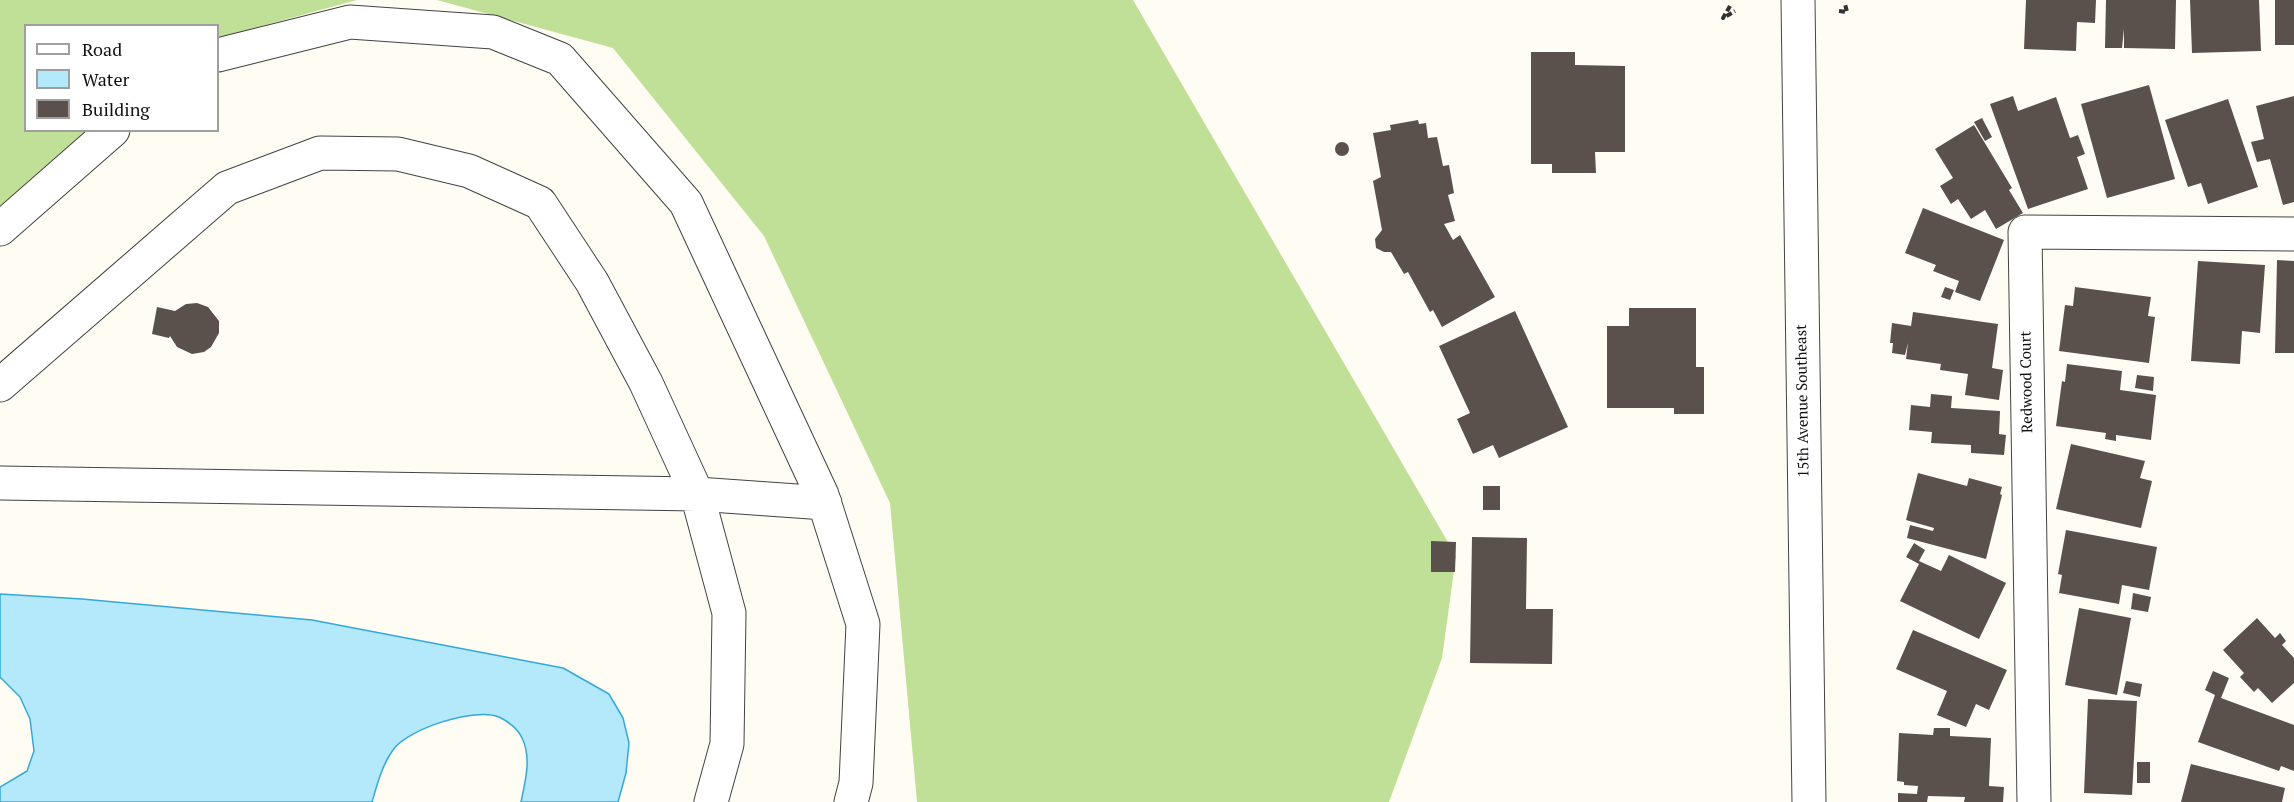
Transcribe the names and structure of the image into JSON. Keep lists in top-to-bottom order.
{
  "streets": {
    "street": ["Redwood Court", "15th Avenue Southeast"]
  },
  "legend": ["Road", "Water", "Building"]
}
